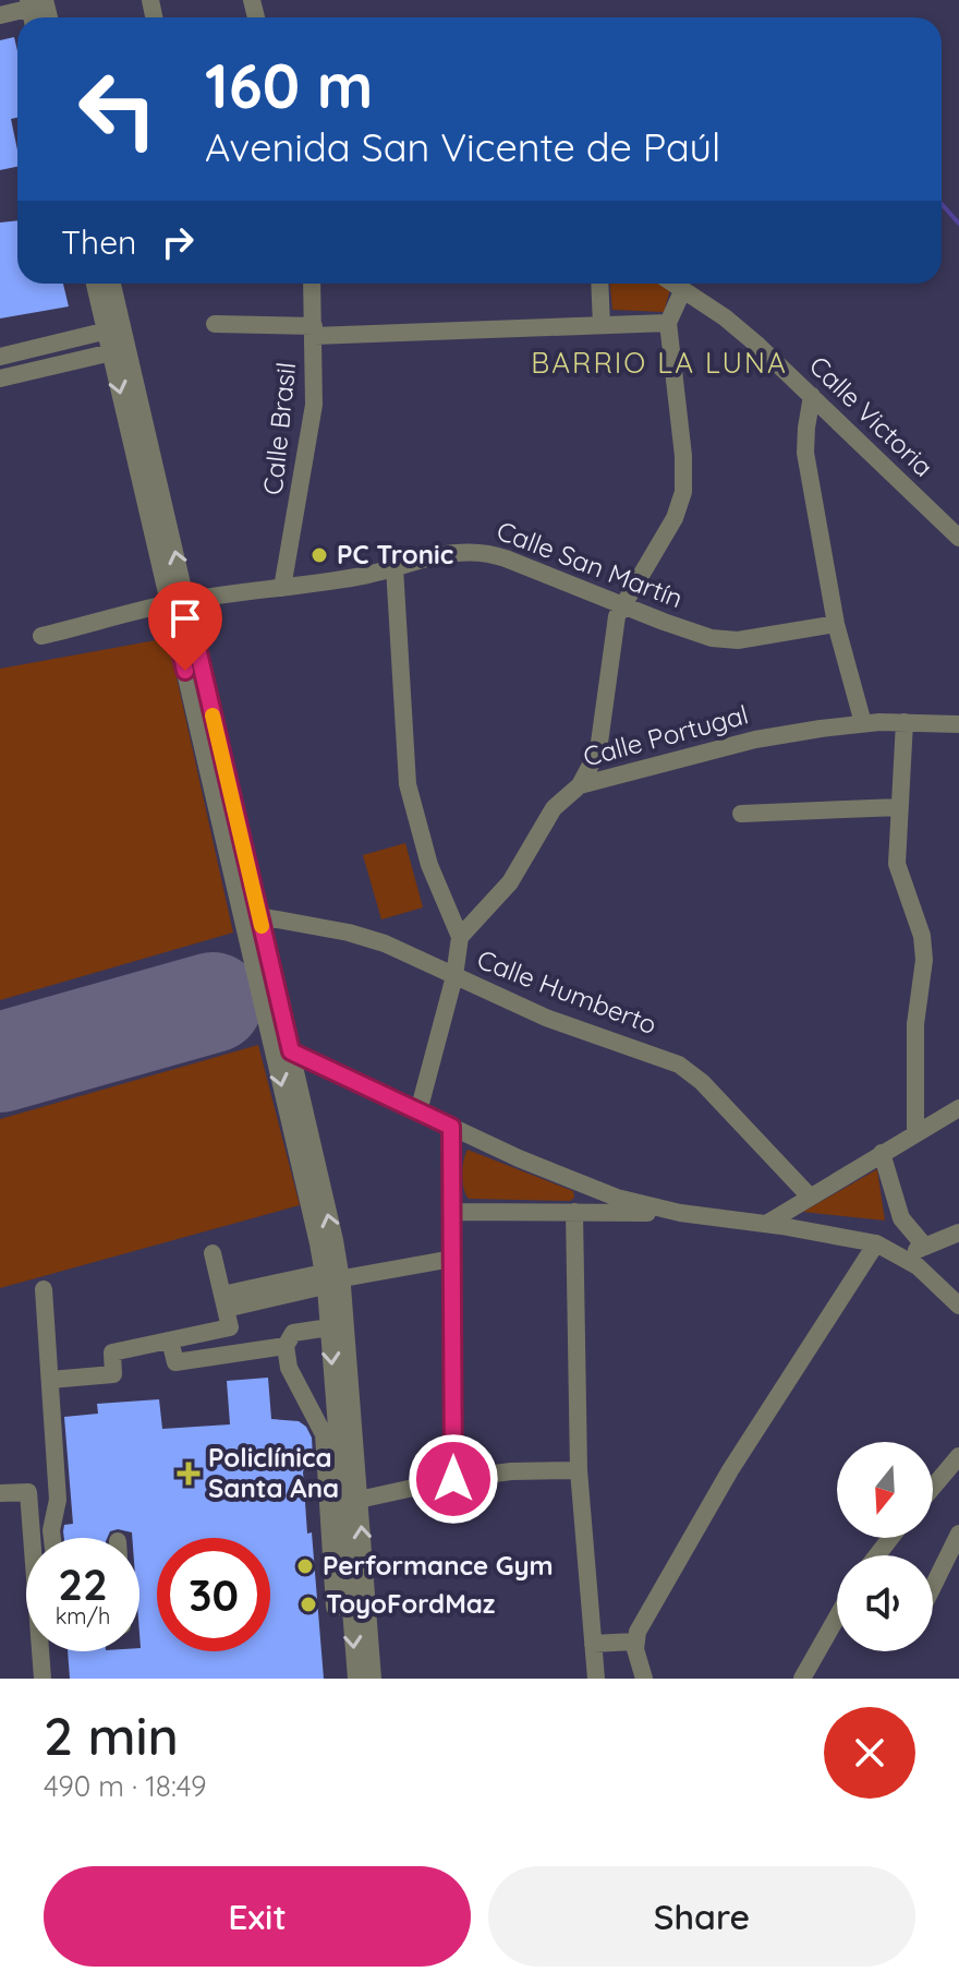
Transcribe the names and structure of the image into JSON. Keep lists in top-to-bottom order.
{
  "streets": {
    "street": [
      "Calle Victoria",
      "Calle Brasil",
      "Calle San Martín",
      "Calle Portugal",
      "Calle Humberto"
    ]
  },
  "crossings": [
    ["Calle Brasil", "Calle San Martín"]
  ],
  "districts": ["BARRIO LA LUNA"],
  "places": {
    "other": ["PC Tronic", "Performance Gym", "ToyoFordMaz"],
    "health": ["Policlínica Santa Ana"]
  },
  "north": "bottom",
  "page": {
    "turn": ["160 m", "Avenida San Vicente de Paúl"],
    "then": "Then",
    "speed": "22 km/h",
    "limit": "30",
    "heading": ["2 min", "490 m · 18:49"],
    "buttons": ["Exit", "Share"]
  }
}
